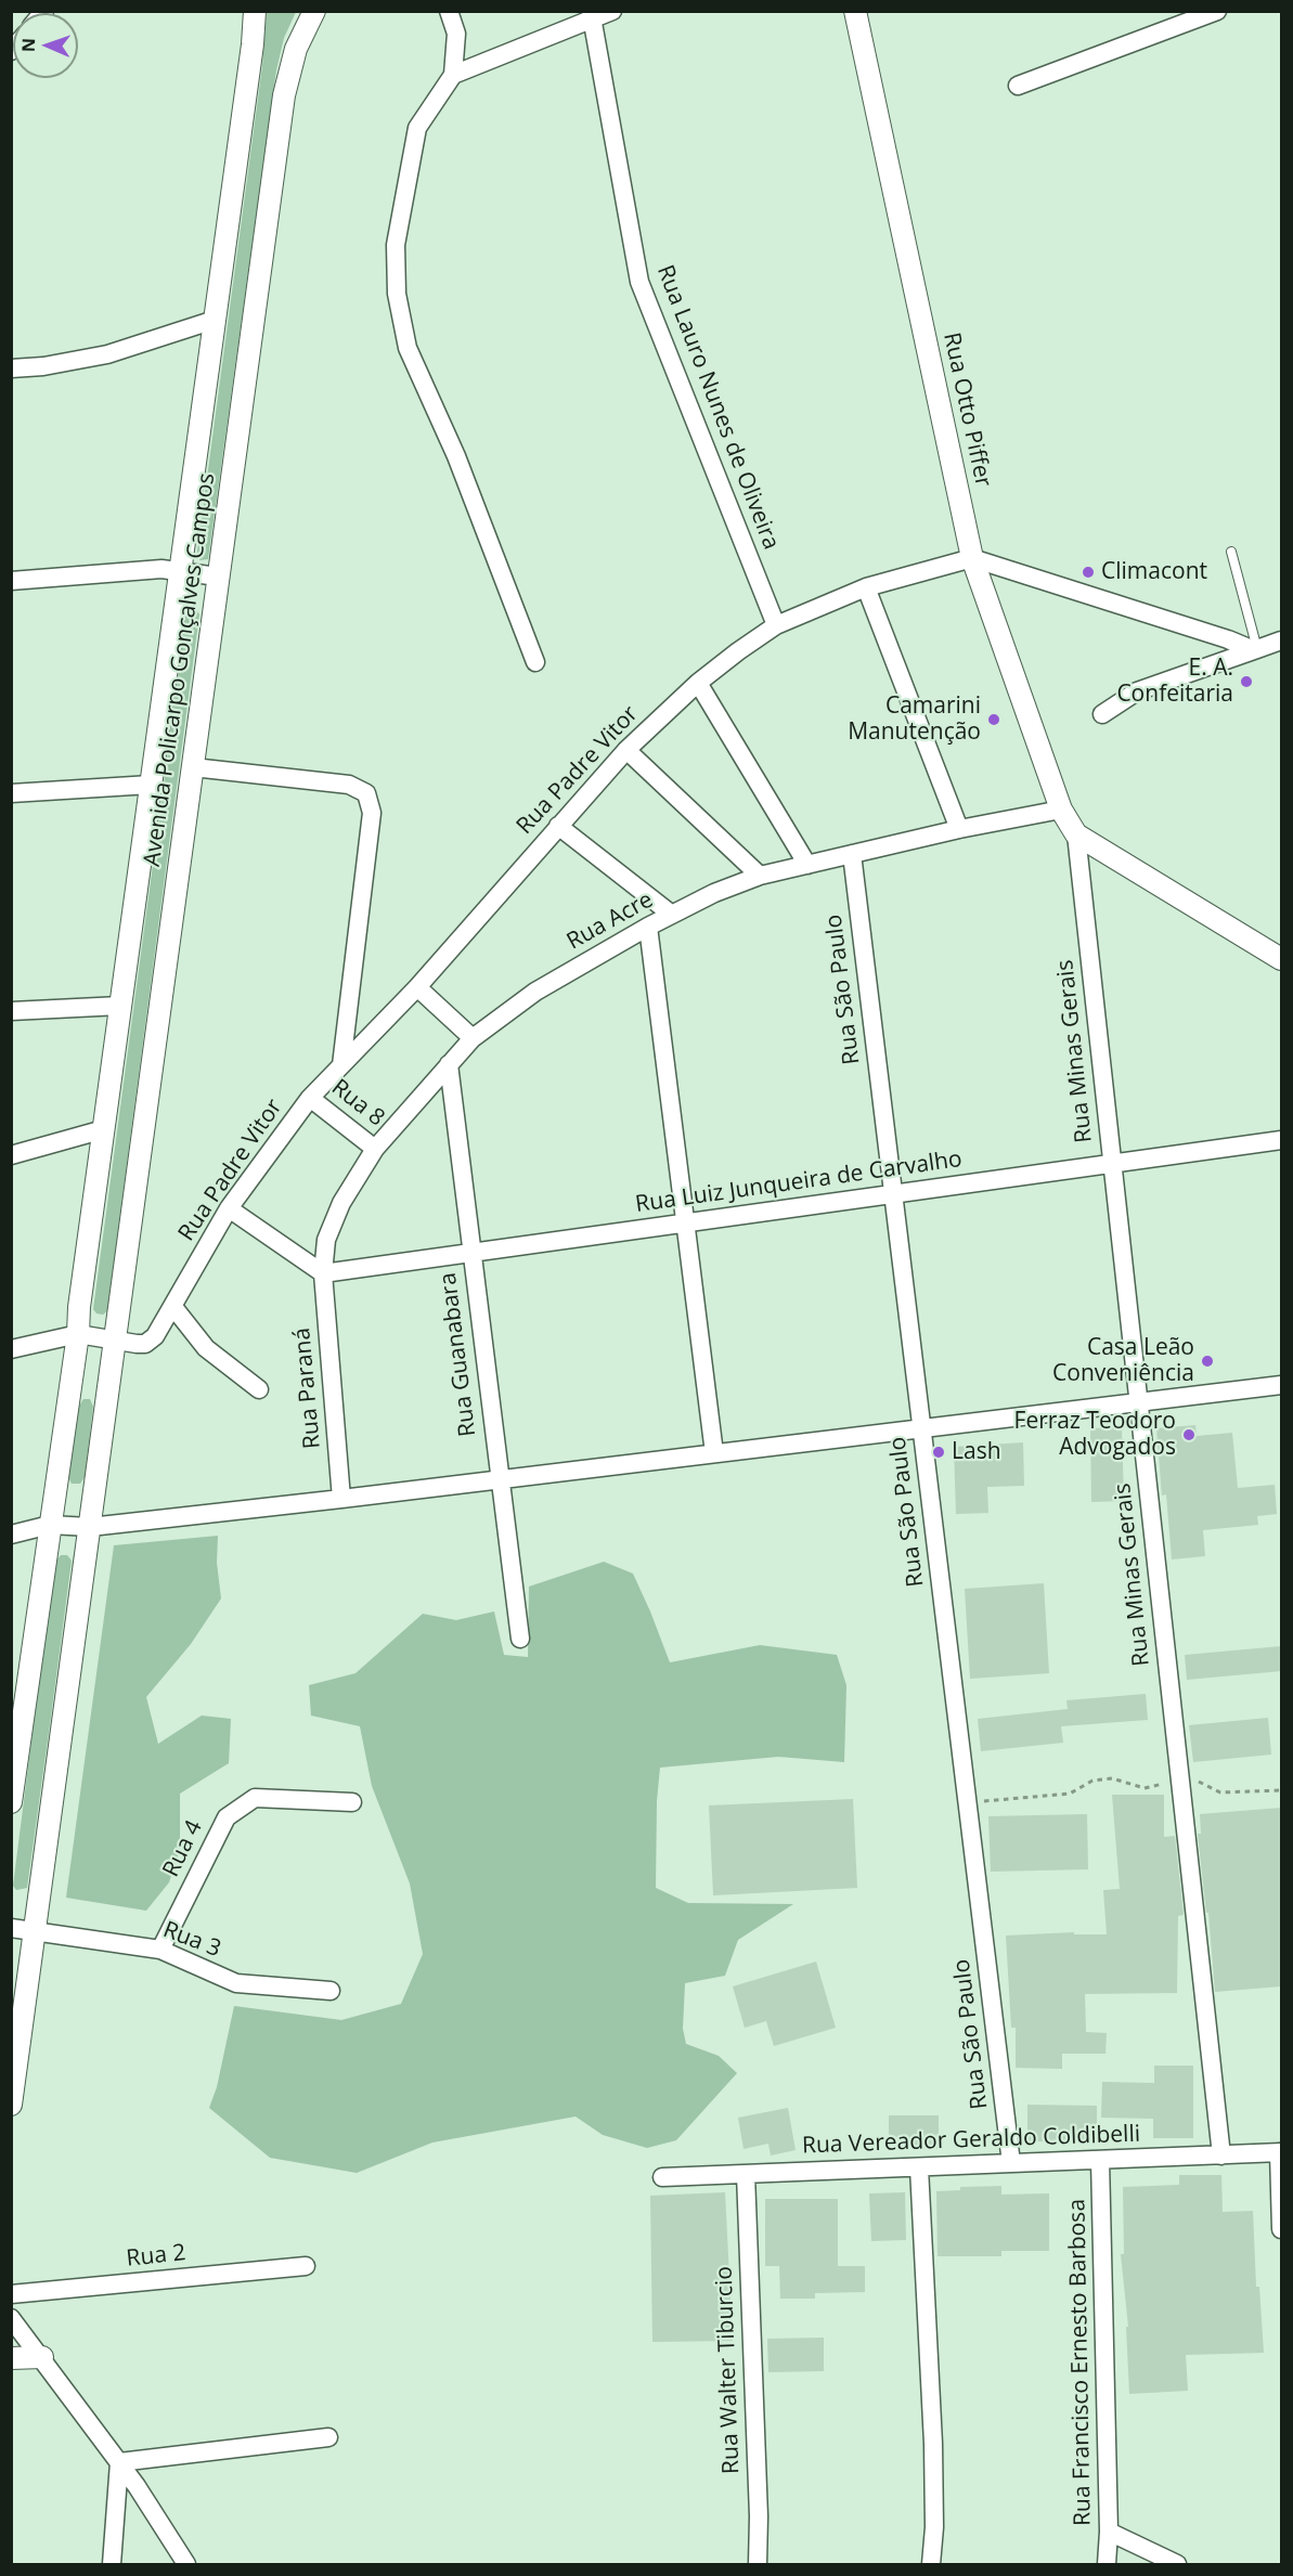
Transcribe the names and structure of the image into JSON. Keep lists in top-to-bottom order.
{
  "streets": {
    "street": [
      "Rua Lauro Nunes de Oliveira",
      "Rua Otto Piffer",
      "Avenida Policarpo Gonçalves Campos",
      "Rua Padre Vitor",
      "Rua Acre",
      "Rua São Paulo",
      "Rua Minas Gerais",
      "Rua 8",
      "Rua Luiz Junqueira de Carvalho",
      "Rua Guanabara",
      "Rua Paraná",
      "Rua 4",
      "Rua 3",
      "Rua Vereador Geraldo Coldibelli",
      "Rua 2",
      "Rua Francisco Ernesto Barbosa",
      "Rua Walter Tiburcio"
    ]
  },
  "crossings": [
    ["Rua Lauro Nunes de Oliveira", "Rua Padre Vitor"],
    ["Rua Otto Piffer", "Rua Padre Vitor"],
    ["Rua Otto Piffer", "Rua Acre"],
    ["Rua Otto Piffer", "Rua Minas Gerais"],
    ["Avenida Policarpo Gonçalves Campos", "Rua Padre Vitor"],
    ["Avenida Policarpo Gonçalves Campos", "Rua 3"],
    ["Rua Padre Vitor", "Rua 8"],
    ["Rua Acre", "Rua São Paulo"],
    ["Rua Acre", "Rua 8"],
    ["Rua Acre", "Rua Luiz Junqueira de Carvalho"],
    ["Rua Acre", "Rua Guanabara"],
    ["Rua Acre", "Rua Paraná"],
    ["Rua São Paulo", "Rua Luiz Junqueira de Carvalho"],
    ["Rua São Paulo", "Rua Vereador Geraldo Coldibelli"],
    ["Rua Minas Gerais", "Rua Luiz Junqueira de Carvalho"],
    ["Rua Minas Gerais", "Rua Vereador Geraldo Coldibelli"],
    ["Rua Luiz Junqueira de Carvalho", "Rua Guanabara"],
    ["Rua Luiz Junqueira de Carvalho", "Rua Paraná"],
    ["Rua 4", "Rua 3"],
    ["Rua Vereador Geraldo Coldibelli", "Rua Francisco Ernesto Barbosa"],
    ["Rua Vereador Geraldo Coldibelli", "Rua Walter Tiburcio"]
  ],
  "places": [
    "Climacont",
    "E. A. Confeitaria",
    "Camarini Manutenção",
    "Casa Leão Conveniência",
    "Ferraz Teodoro Advogados",
    "Lash"
  ],
  "north": "left"
}
